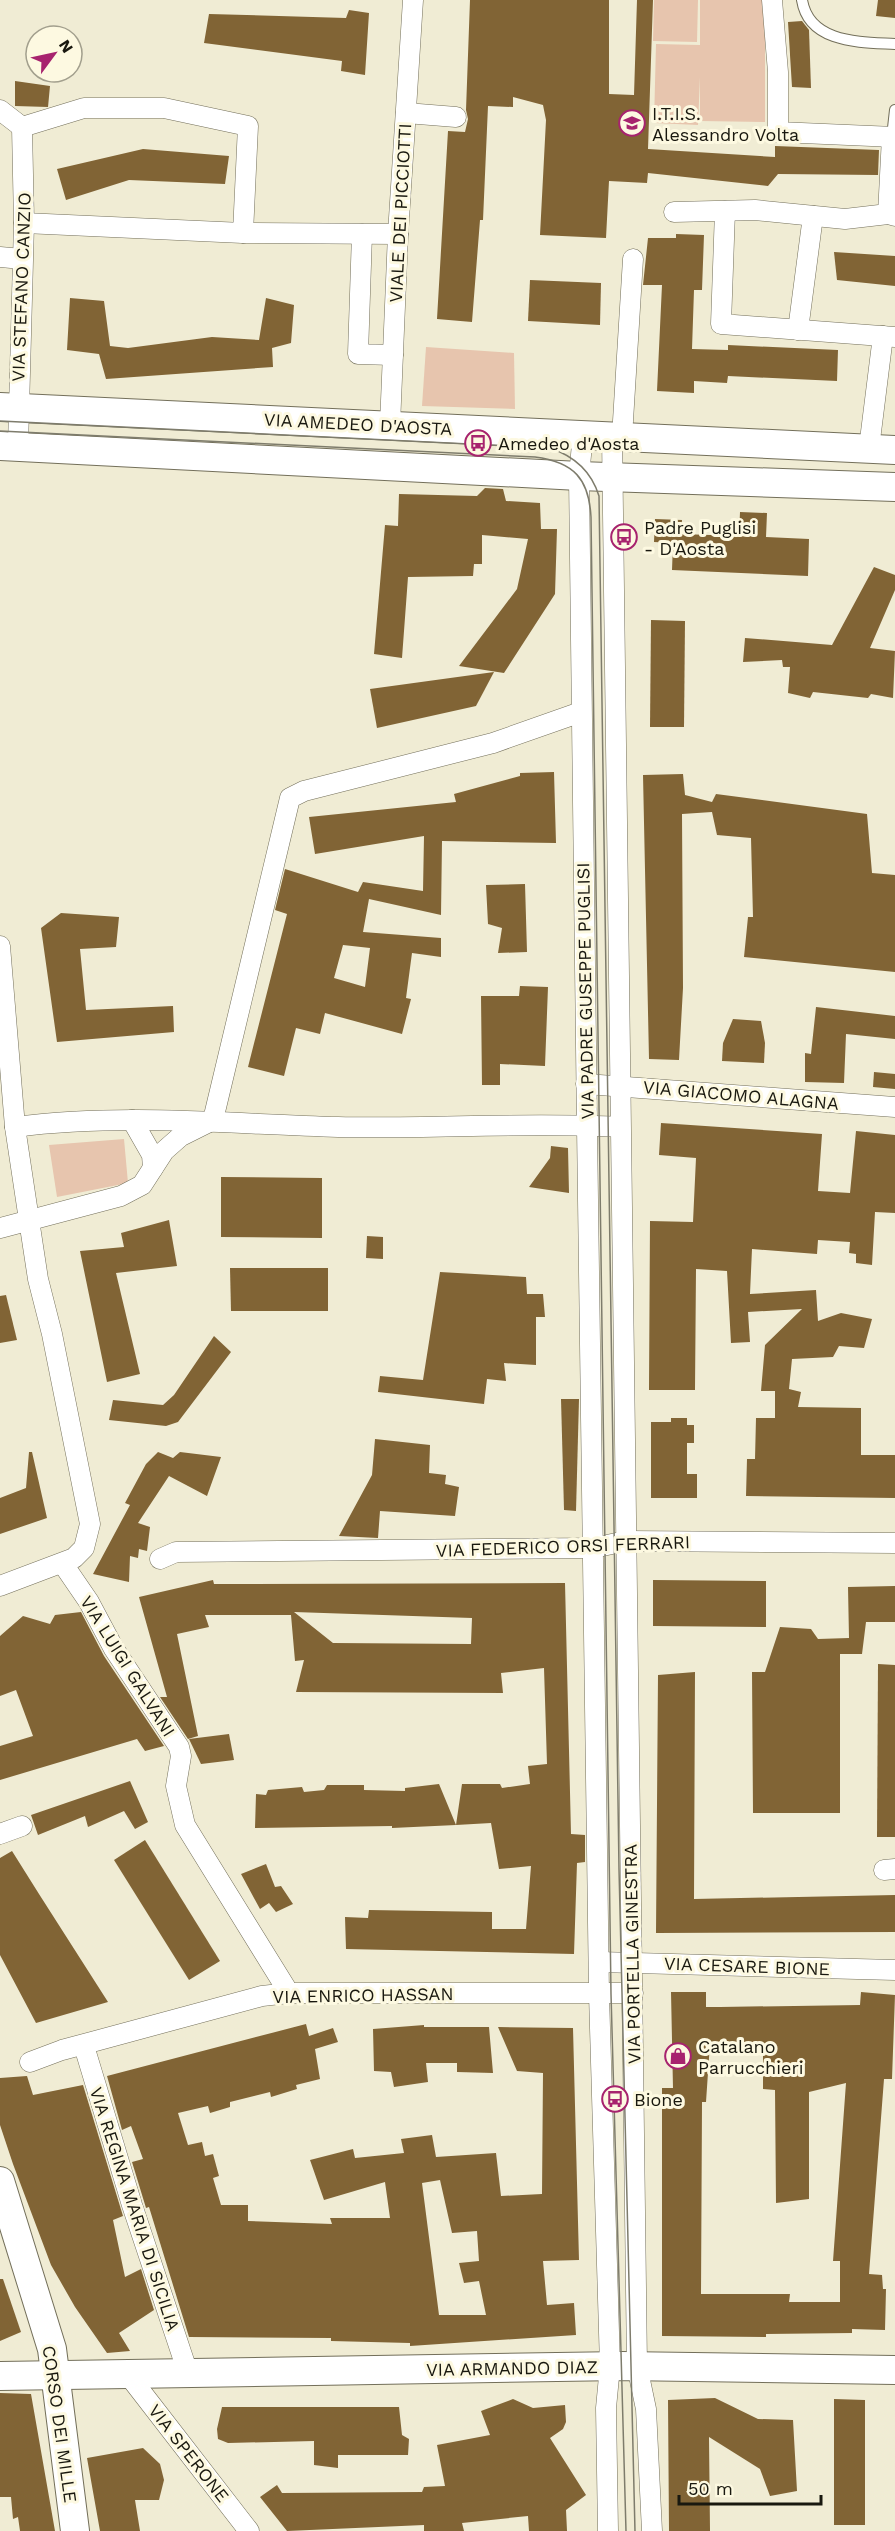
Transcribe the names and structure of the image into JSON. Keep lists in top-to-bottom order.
{
  "streets": {
    "street": [
      "VIALE DEI PICCIOTTI",
      "VIA STEFANO CANZIO",
      "VIA AMEDEO D'AOSTA",
      "VIA PADRE GUSEPPE PUGLISI",
      "VIA GIACOMO ALAGNA",
      "VIA FEDERICO ORSI FERRARI",
      "VIA LUIGI GALVANI",
      "VIA PORTELLA GINESTRA",
      "VIA CESARE BIONE",
      "VIA ENRICO HASSAN",
      "VIA REGINA MARIA DI SICILIA",
      "VIA ARMANDO DIAZ",
      "CORSO DEI MILLE",
      "VIA SPERONE"
    ]
  },
  "crossings": [
    ["VIALE DEI PICCIOTTI", "VIA AMEDEO D'AOSTA"],
    ["VIA STEFANO CANZIO", "VIA AMEDEO D'AOSTA"],
    ["VIA AMEDEO D'AOSTA", "VIA PADRE GUSEPPE PUGLISI"],
    ["VIA PADRE GUSEPPE PUGLISI", "VIA GIACOMO ALAGNA"],
    ["VIA PADRE GUSEPPE PUGLISI", "VIA FEDERICO ORSI FERRARI"],
    ["VIA PADRE GUSEPPE PUGLISI", "VIA PORTELLA GINESTRA"],
    ["VIA FEDERICO ORSI FERRARI", "VIA PORTELLA GINESTRA"],
    ["VIA LUIGI GALVANI", "VIA ENRICO HASSAN"],
    ["VIA PORTELLA GINESTRA", "VIA CESARE BIONE"],
    ["VIA PORTELLA GINESTRA", "VIA ENRICO HASSAN"],
    ["VIA PORTELLA GINESTRA", "VIA ARMANDO DIAZ"],
    ["VIA ENRICO HASSAN", "VIA REGINA MARIA DI SICILIA"],
    ["VIA REGINA MARIA DI SICILIA", "VIA ARMANDO DIAZ"],
    ["VIA ARMANDO DIAZ", "CORSO DEI MILLE"],
    ["VIA ARMANDO DIAZ", "VIA SPERONE"]
  ],
  "places": {
    "school or university": ["I.T.I.S. Alessandro Volta"],
    "bus stop": ["Amedeo d'Aosta", "Padre Puglisi - D'Aosta", "Bione"],
    "shop": ["Catalano Parrucchieri"]
  },
  "scale_bar": "50 m",
  "north": "top right"
}
